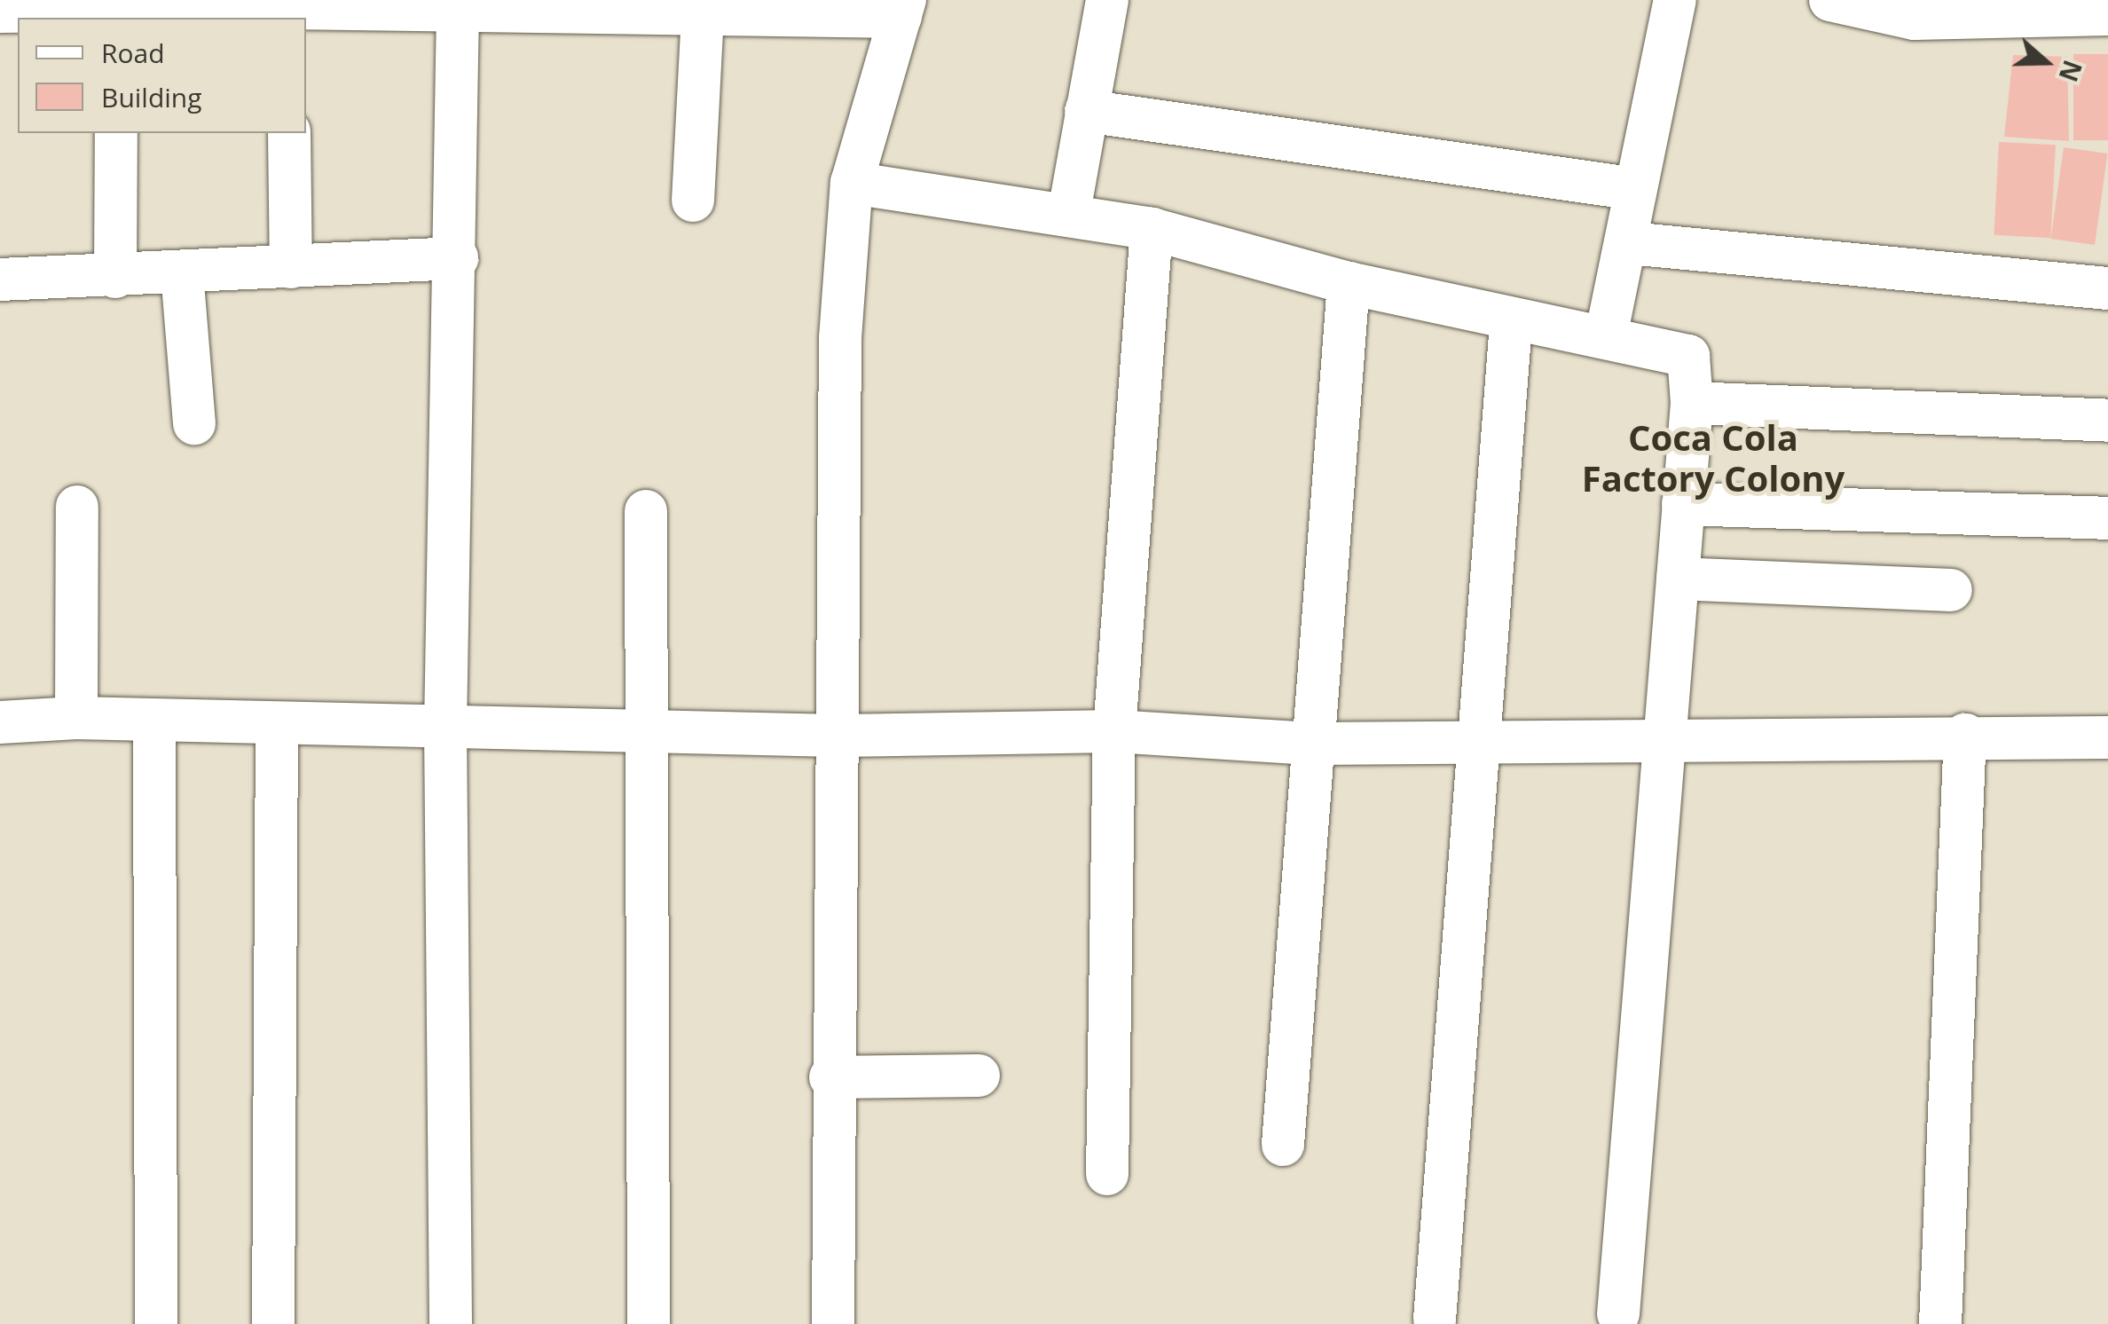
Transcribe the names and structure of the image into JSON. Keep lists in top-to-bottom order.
{
  "districts": ["Coca Cola Factory Colony"],
  "legend": ["Road", "Building"],
  "north": "right"
}
